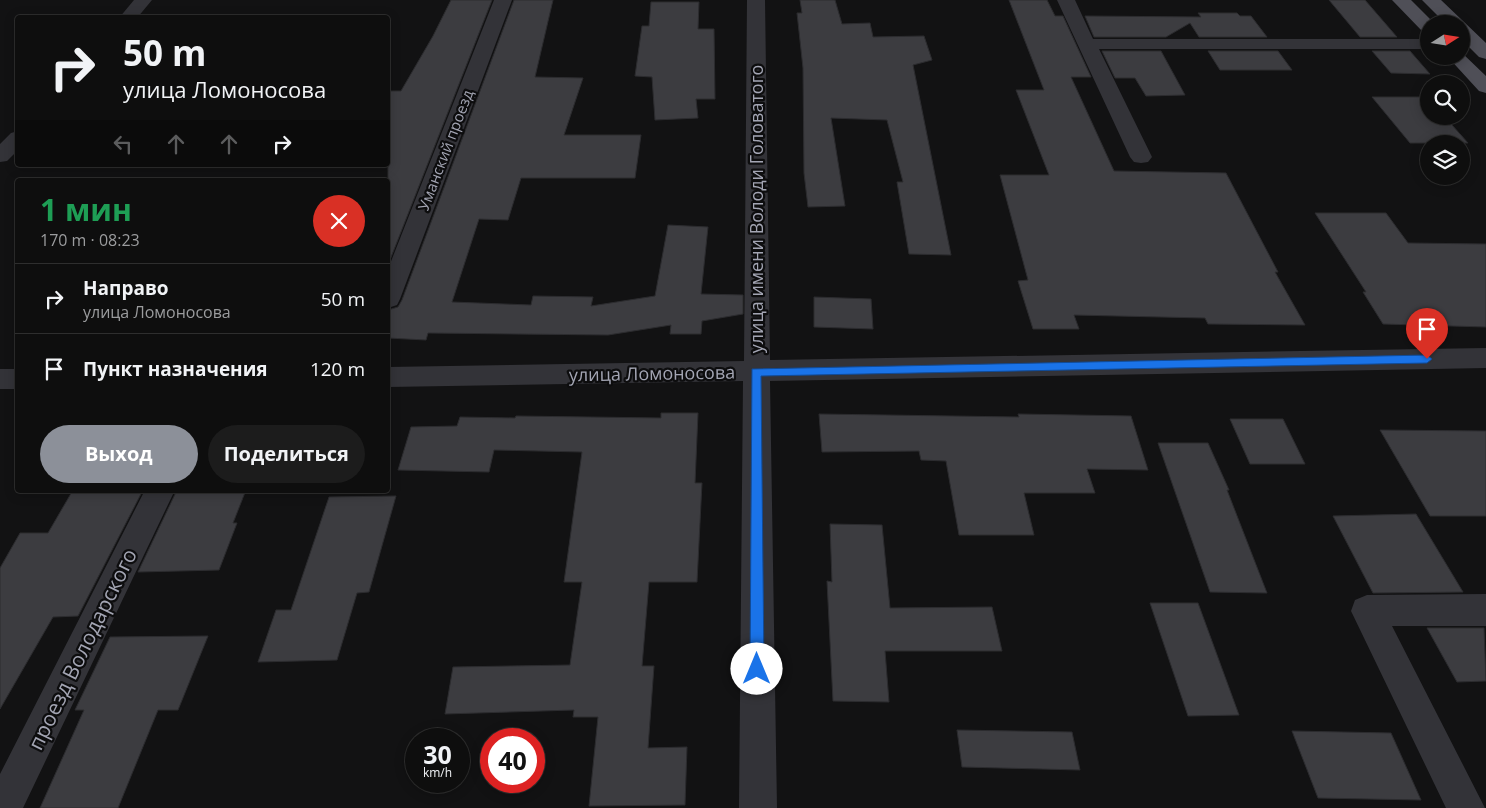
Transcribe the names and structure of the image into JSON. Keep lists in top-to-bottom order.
{
  "streets": {
    "street": [
      "Уманский проезд",
      "улица имени Володи Головатого",
      "улица Ломоносова",
      "проезд Володарского"
    ]
  },
  "crossings": [
    ["улица имени Володи Головатого", "улица Ломоносова"]
  ],
  "north": "right",
  "page": {
    "turn": ["50 m", "улица Ломоносова"],
    "heading": ["1 мин", "170 m · 08:23"],
    "list": [
      {
        "name": "Направо",
        "note": "улица Ломоносова",
        "value": "50 m"
      },
      {
        "name": "Пункт назначения",
        "value": "120 m"
      }
    ],
    "buttons": ["Выход", "Поделиться"],
    "speed": "30 km/h",
    "limit": "40"
  }
}
